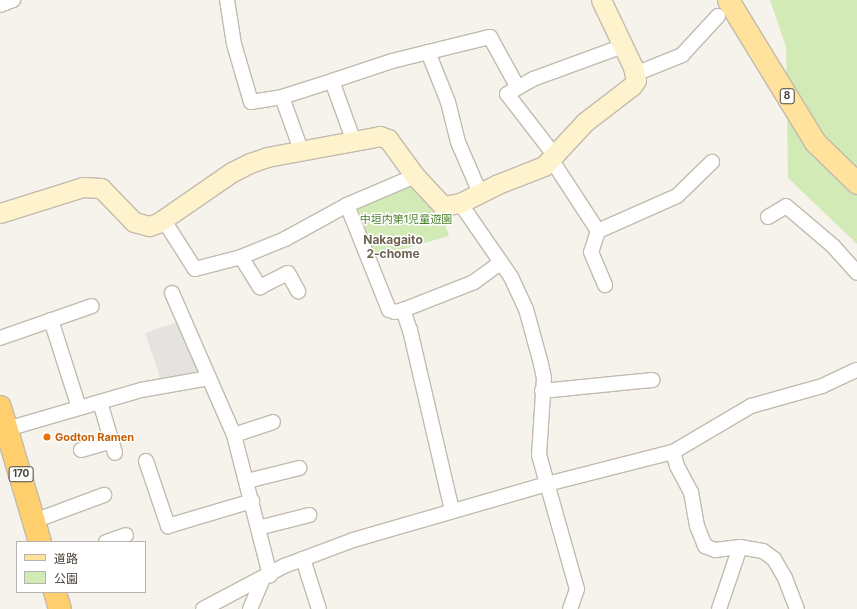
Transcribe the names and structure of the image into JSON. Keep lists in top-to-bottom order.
{
  "streets": {
    "highway": ["170"],
    "main road": ["8"]
  },
  "districts": ["Nakagaito 2-chome"],
  "parks": ["中垣内第1児童遊園"],
  "places": ["Godton Ramen"],
  "legend": ["道路", "公園"]
}
